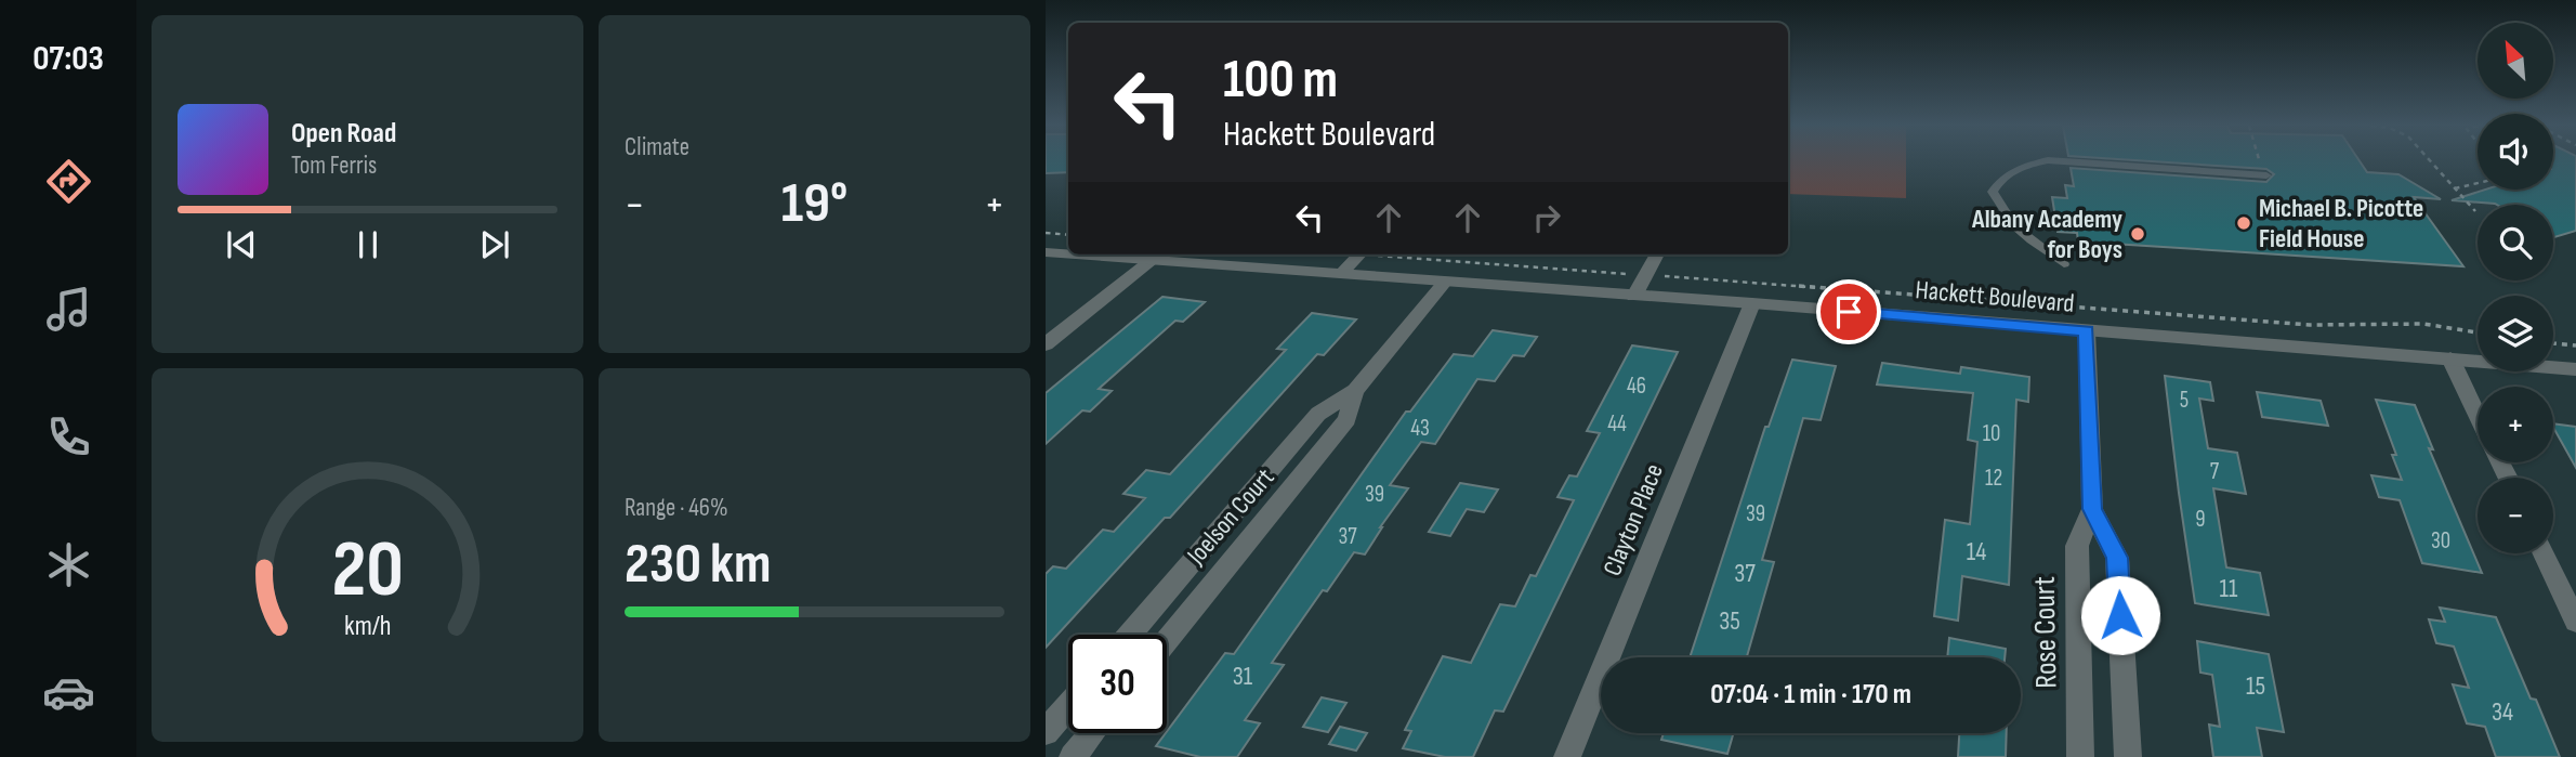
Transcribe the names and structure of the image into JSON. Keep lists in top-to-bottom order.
{
  "streets": {
    "street": [
      "Hackett Boulevard",
      "Joelson Court",
      "Clayton Place",
      "Rose Court"
    ]
  },
  "crossings": [
    ["Hackett Boulevard", "Joelson Court"],
    ["Hackett Boulevard", "Clayton Place"],
    ["Hackett Boulevard", "Rose Court"]
  ],
  "places": ["Michael B. Picotte Field House", "Albany Academy for Boys"],
  "house_numbers": [
    "46",
    "5",
    "44",
    "43",
    "10",
    "7",
    "12",
    "39",
    "39",
    "9",
    "37",
    "30",
    "14",
    "37",
    "11",
    "35",
    "31",
    "15",
    "34"
  ],
  "north": "top left",
  "page": {
    "tabs": "07:03",
    "tile": [
      "Climate",
      ["Range · 46%", "230 km"]
    ],
    "map_buttons": ["+", "−"],
    "turn": ["100 m", "Hackett Boulevard"],
    "song": ["Open Road", "Tom Ferris"],
    "heat": ["−", "19°", "+"],
    "limit": "30",
    "trip": "07:04 · 1 min · 170 m",
    "gauge": ["20", "km/h"]
  }
}
